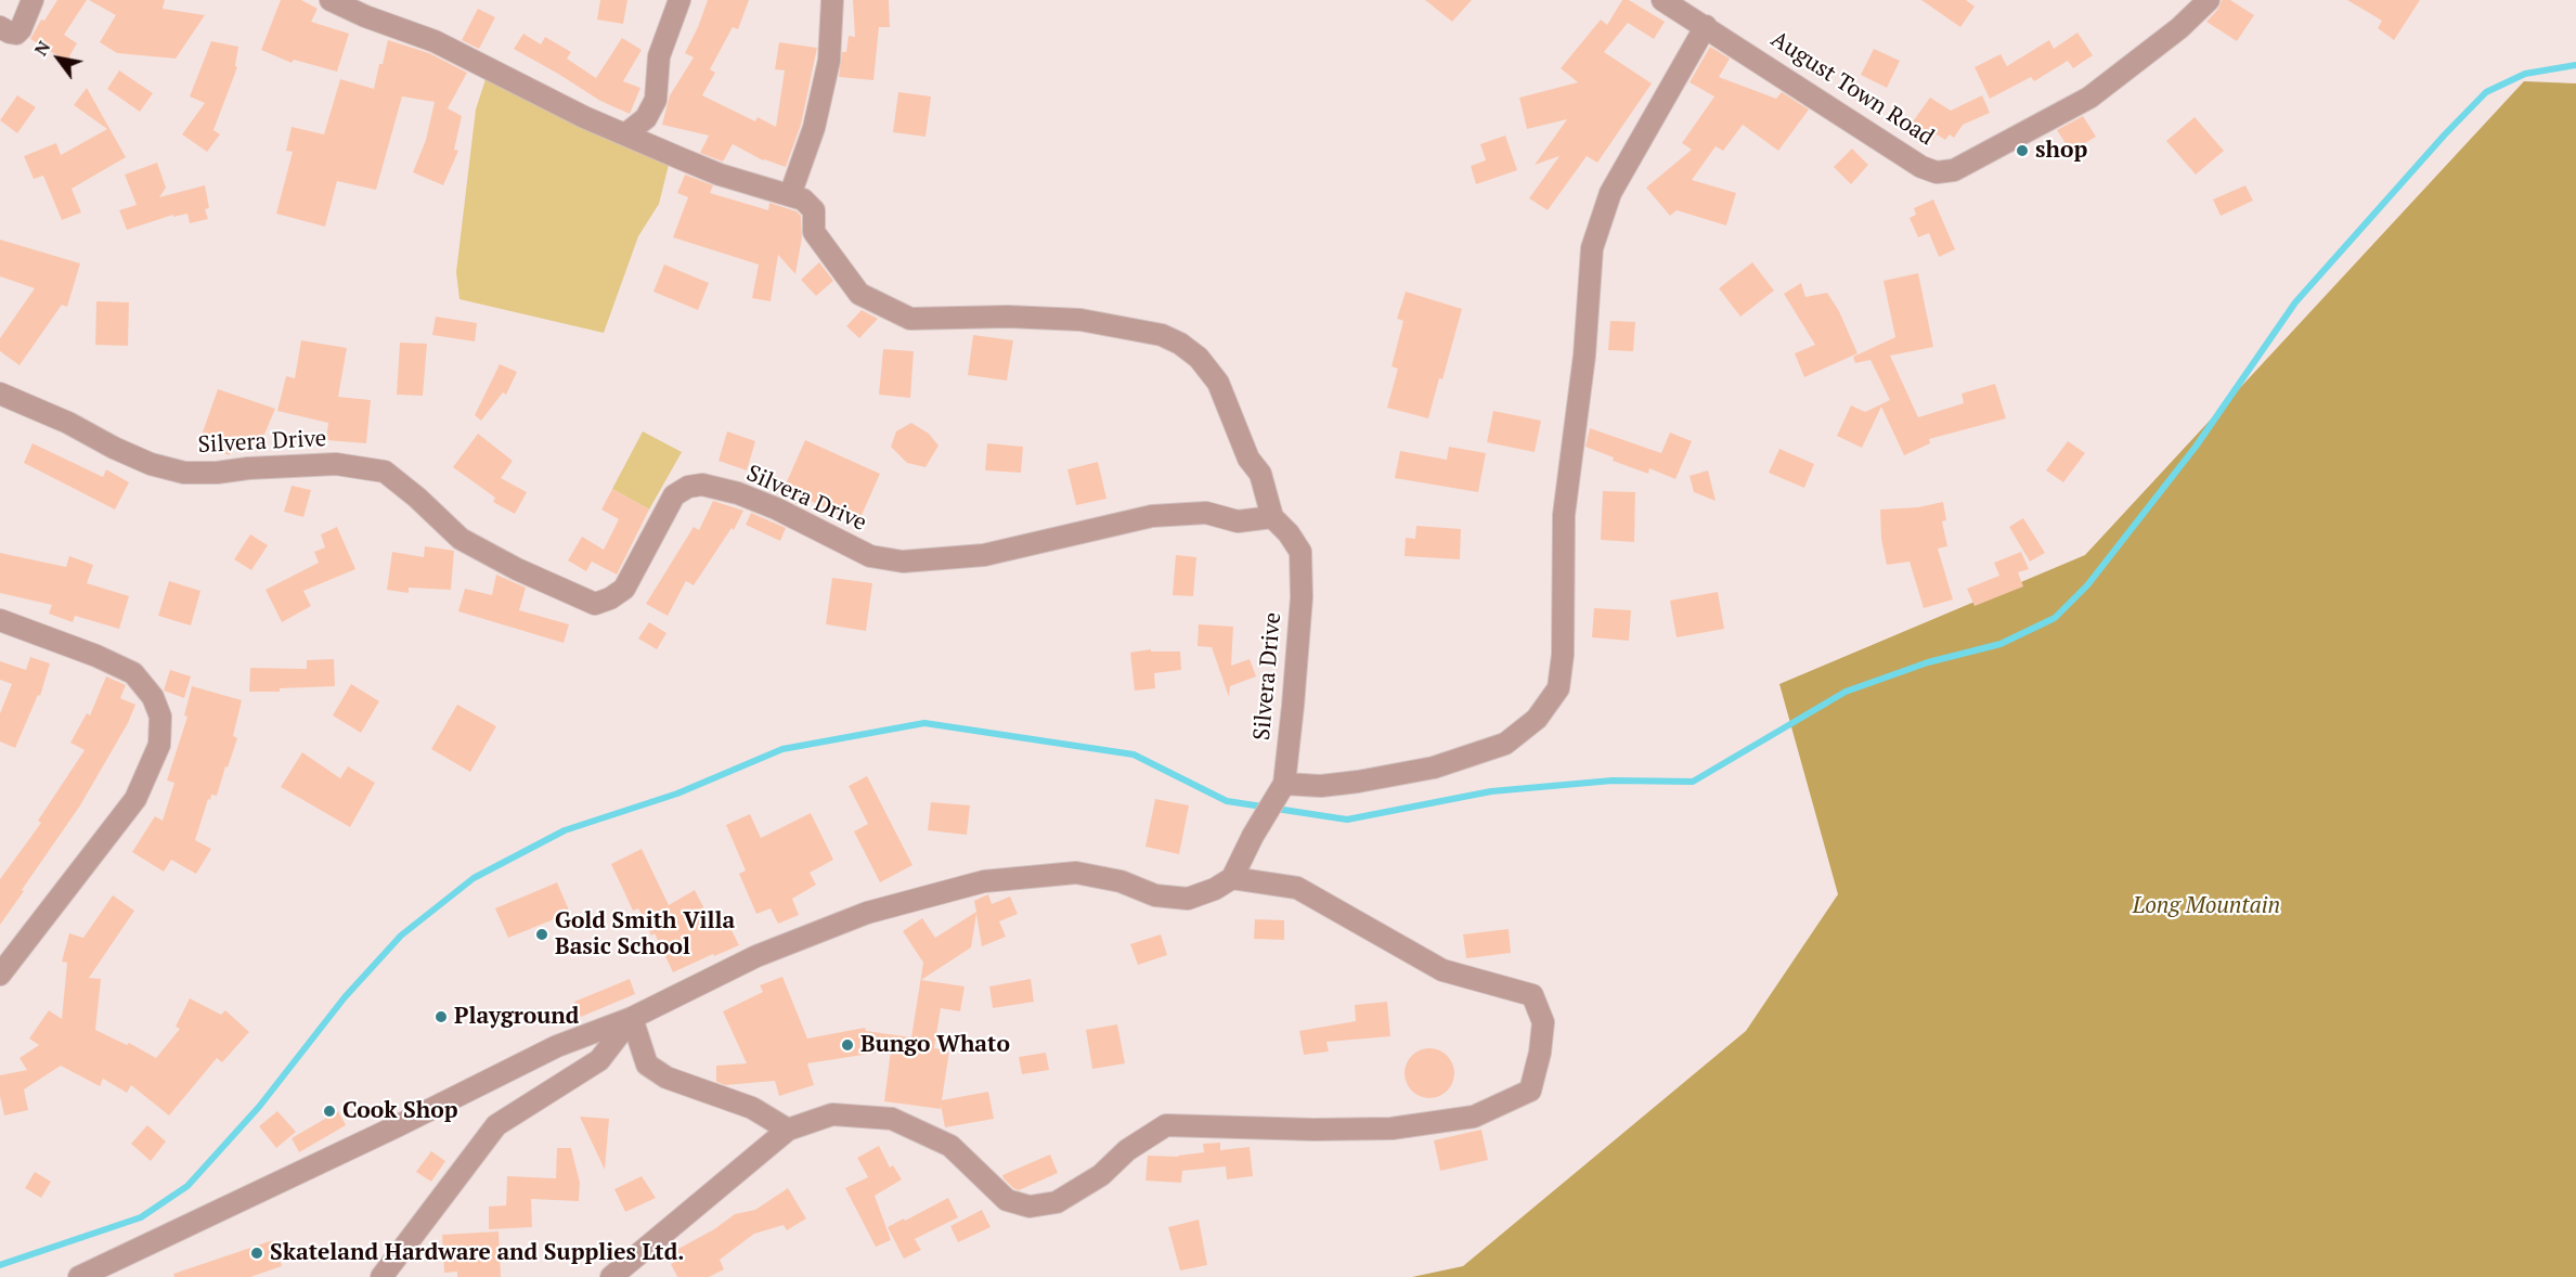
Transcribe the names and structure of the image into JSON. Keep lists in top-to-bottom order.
{
  "streets": {
    "street": ["August Town Road", "Silvera Drive"]
  },
  "parks": ["Long Mountain"],
  "places": [
    "shop",
    "Gold Smith Villa Basic School",
    "Playground",
    "Bungo Whato",
    "Cook Shop",
    "Skateland Hardware and Supplies Ltd."
  ],
  "north": "top left"
}
